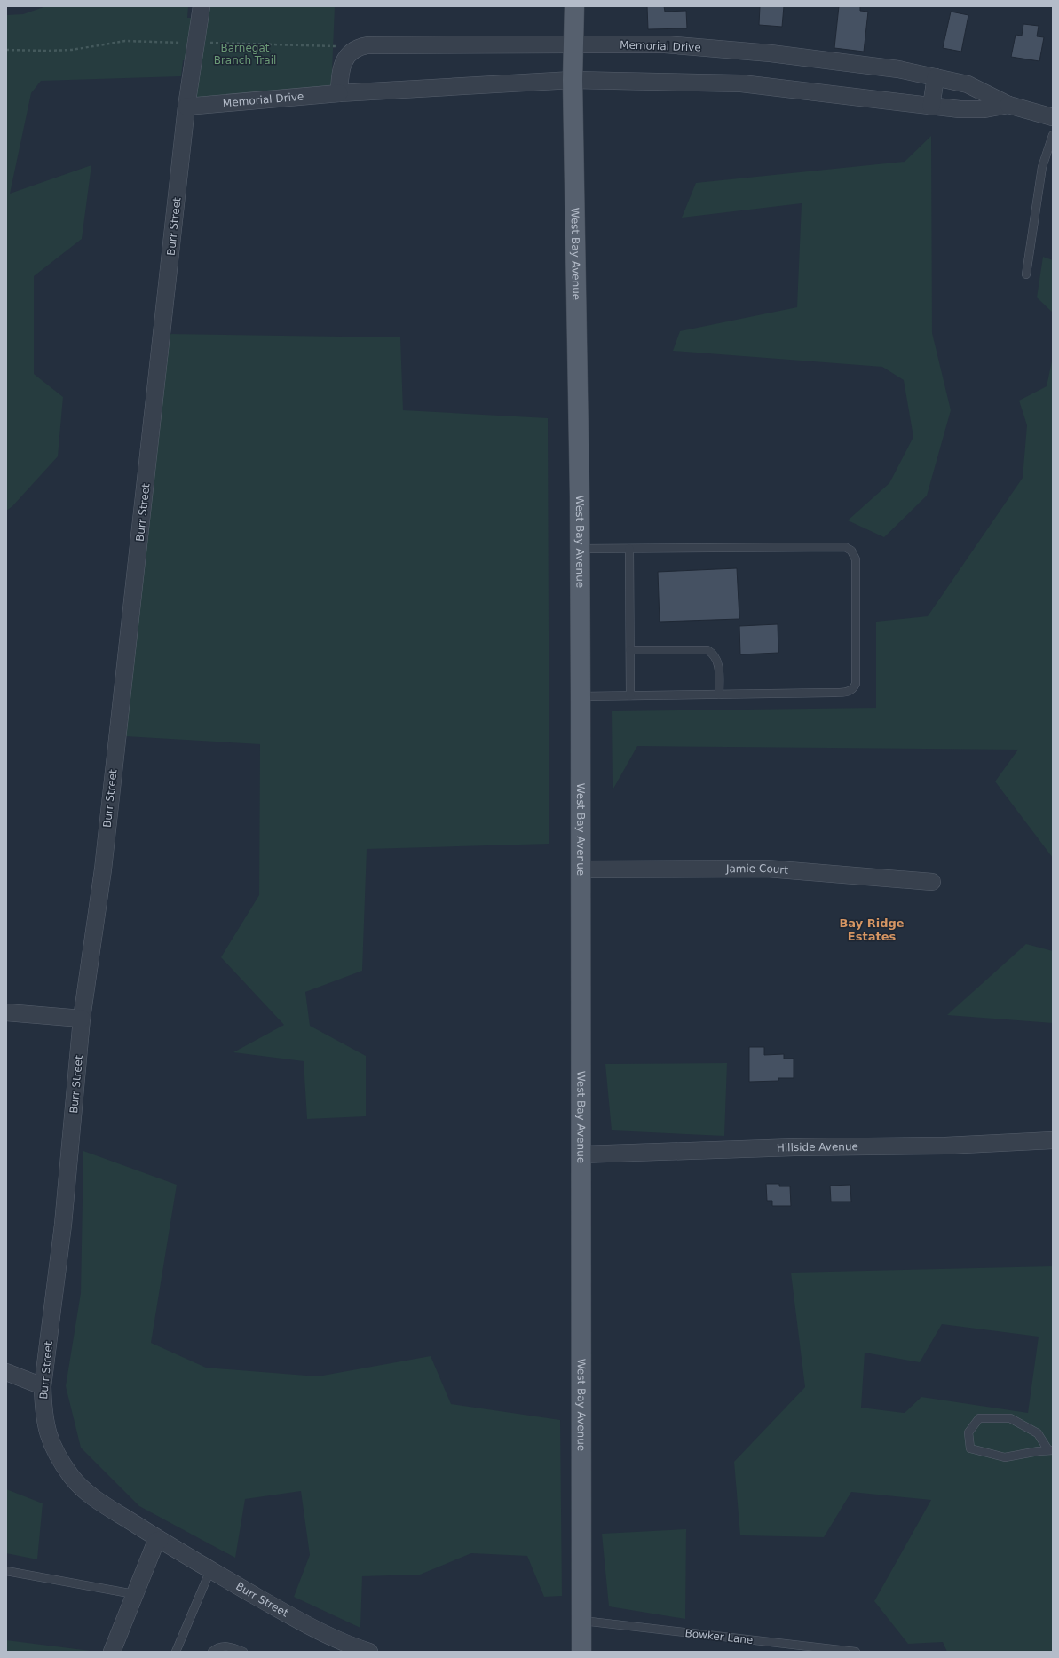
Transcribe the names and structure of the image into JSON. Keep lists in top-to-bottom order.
{
  "streets": {
    "main road": ["West Bay Avenue"],
    "street": [
      "Memorial Drive",
      "Burr Street",
      "Jamie Court",
      "Hillside Avenue"
    ],
    "lane": ["Bowker Lane"]
  },
  "crossings": [
    ["Memorial Drive", "Burr Street"],
    ["Memorial Drive", "West Bay Avenue"],
    ["West Bay Avenue", "Jamie Court"],
    ["West Bay Avenue", "Hillside Avenue"],
    ["West Bay Avenue", "Bowker Lane"]
  ],
  "districts": ["Bay Ridge Estates"],
  "parks": ["Barnegat Branch Trail"]
}
